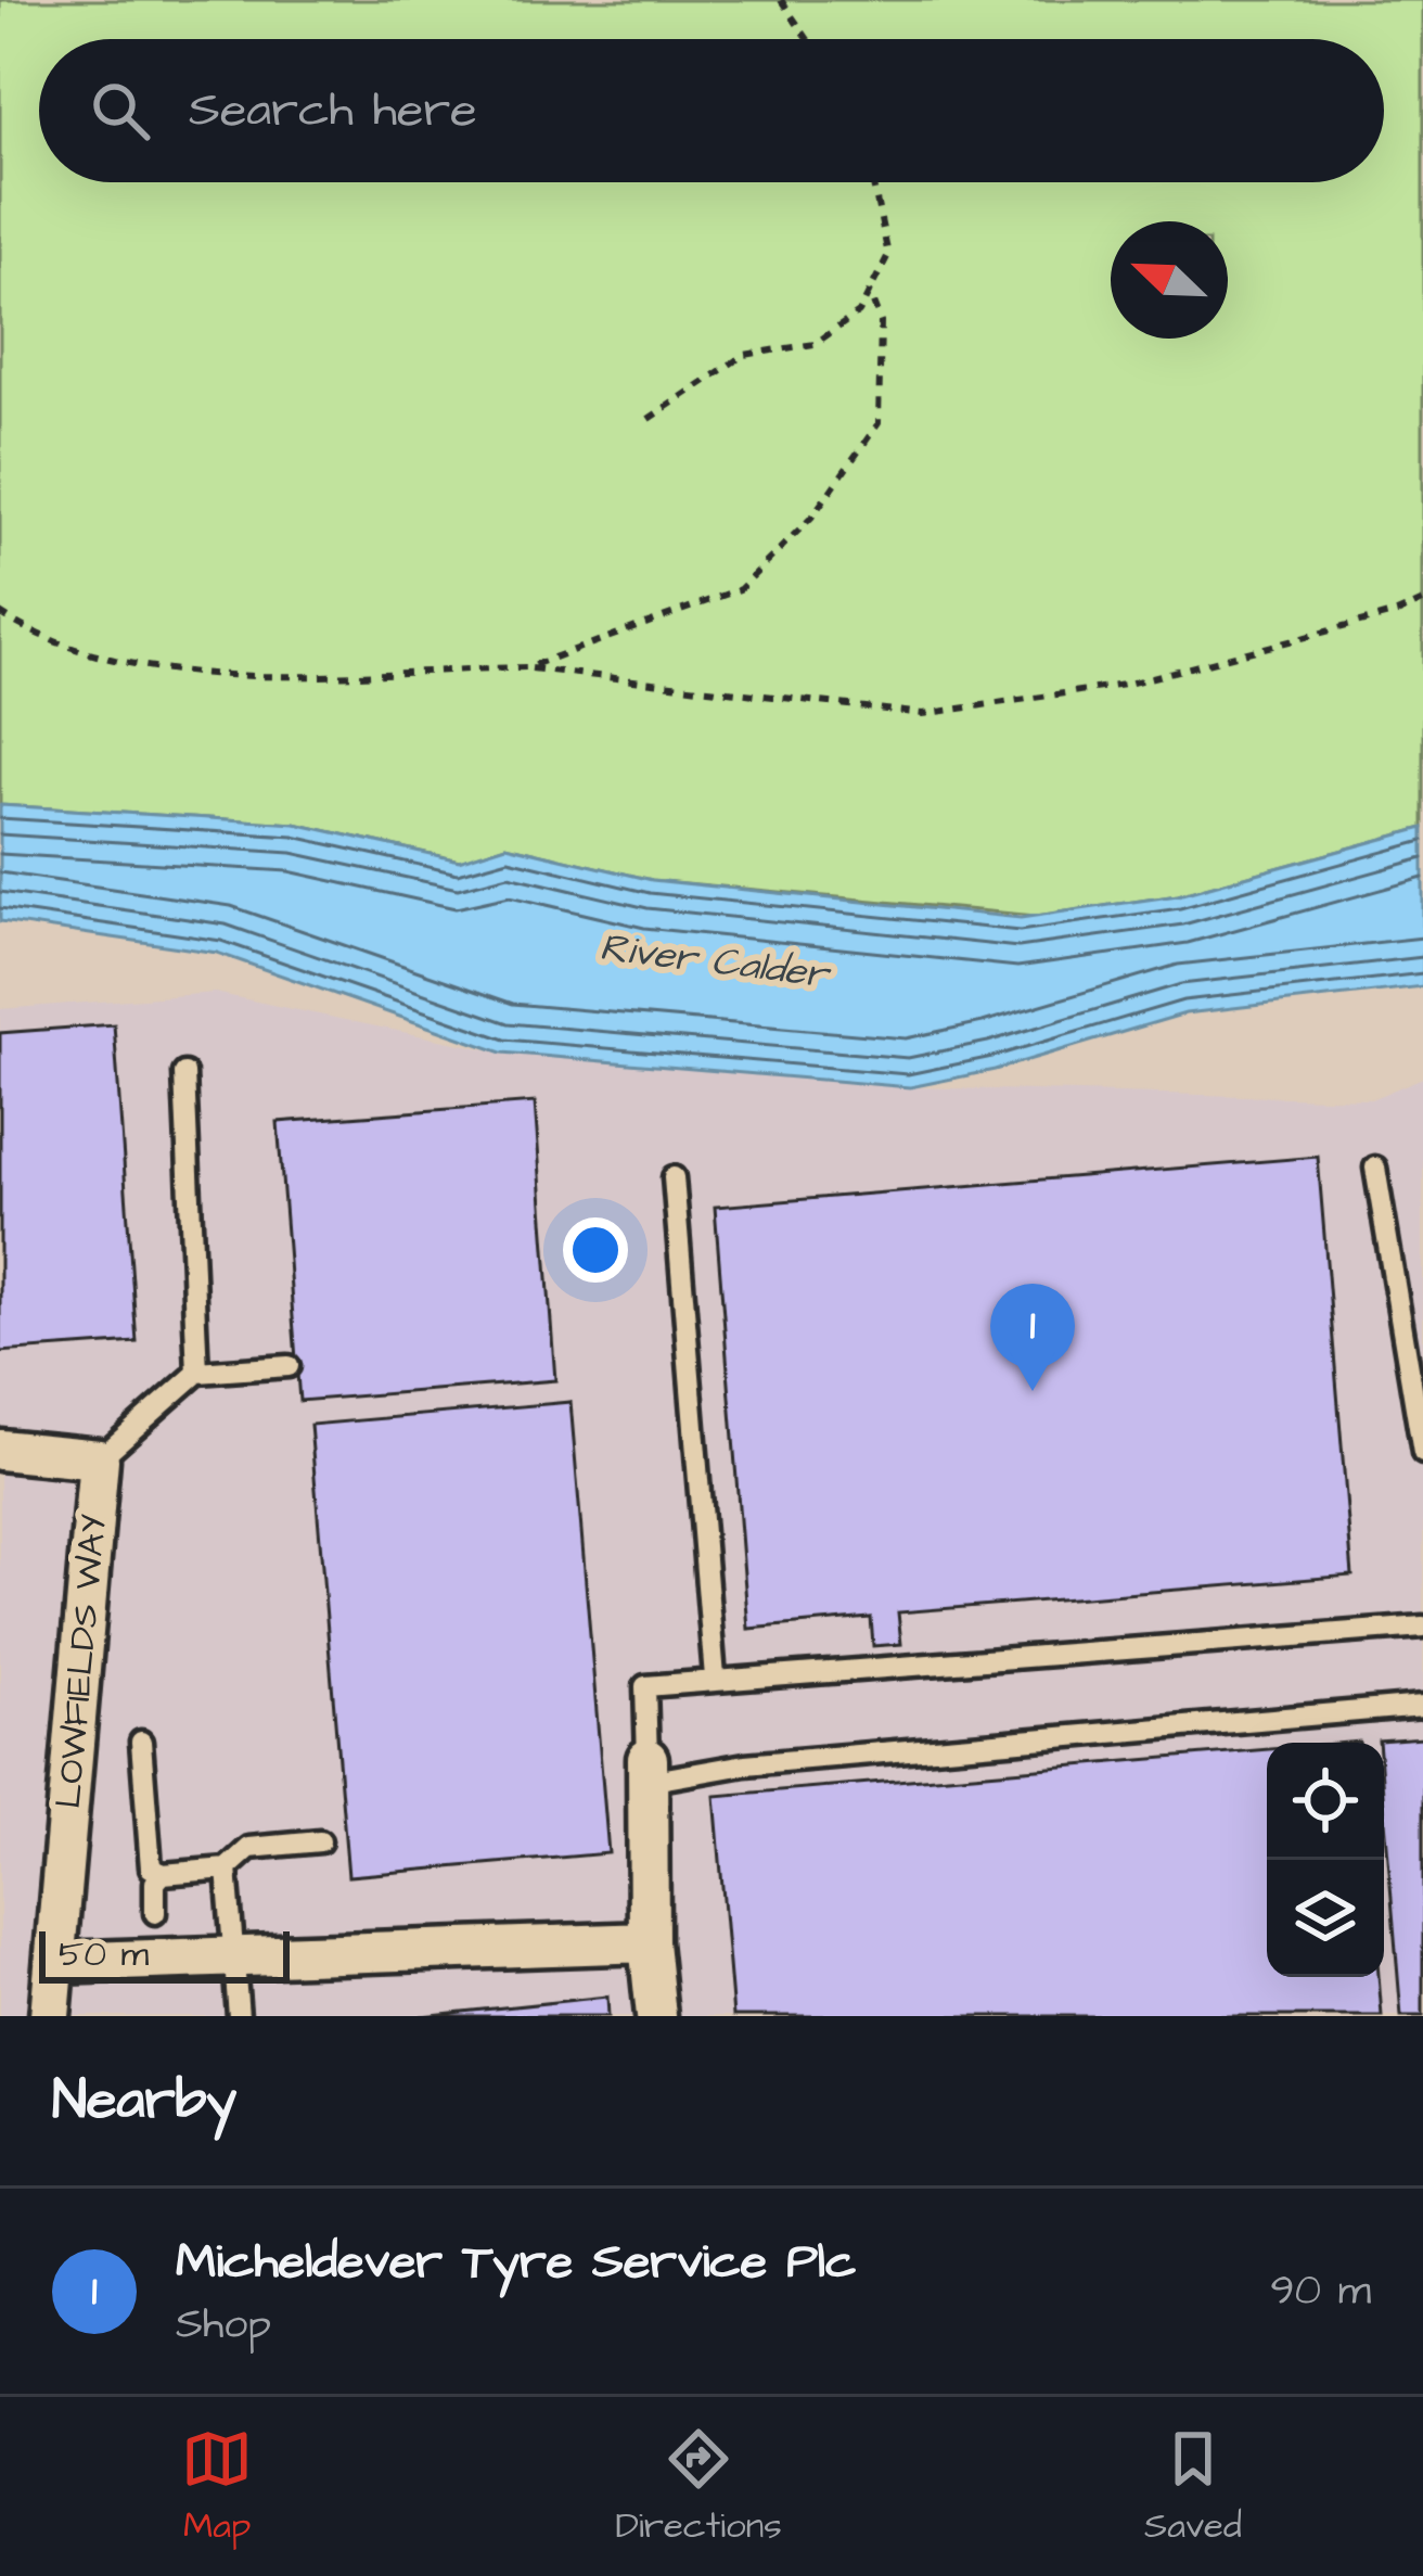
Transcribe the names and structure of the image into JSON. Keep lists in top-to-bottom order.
{
  "streets": {
    "street": ["LOWFIELDS WAY"]
  },
  "water": ["River Calder"],
  "scale_bar": "50 m",
  "north": "top left",
  "page": {
    "search": "Search here",
    "pins": "1",
    "scale": "50 m",
    "heading": "Nearby",
    "list": [
      {
        "mark": "1",
        "name": "Micheldever Tyre Service Plc",
        "note": "Shop",
        "value": "90 m"
      }
    ],
    "nav": ["Map", "Directions", "Saved"]
  }
}
